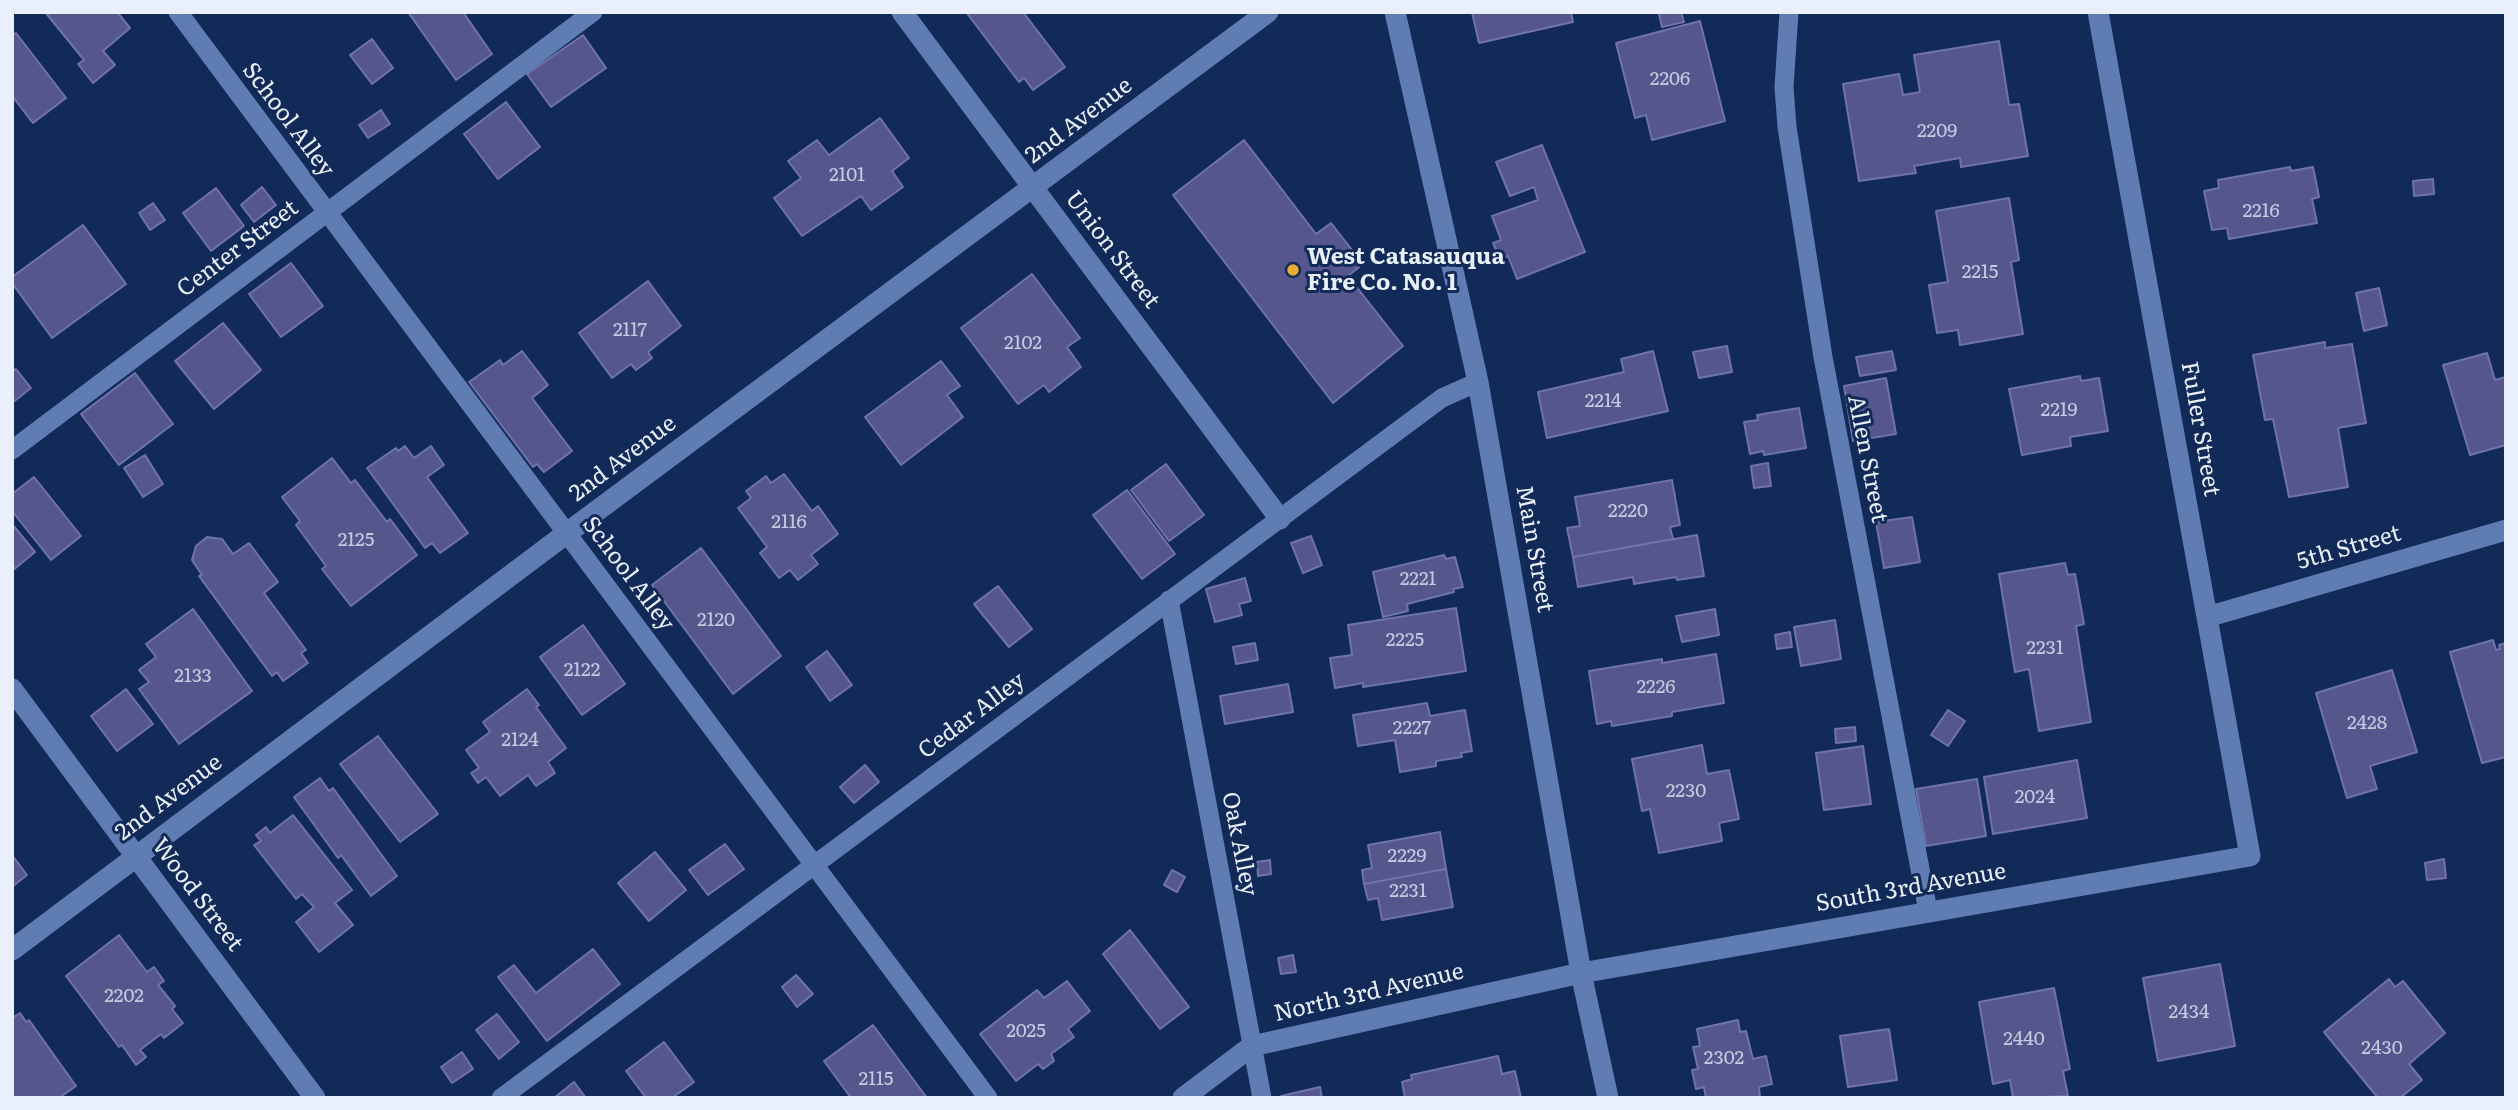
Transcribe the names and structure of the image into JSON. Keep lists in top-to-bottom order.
{
  "streets": {
    "street": [
      "2nd Avenue",
      "Union Street",
      "Fuller Street",
      "5th Street",
      "Main Street",
      "South 3rd Avenue",
      "Wood Street",
      "North 3rd Avenue"
    ],
    "lane": [
      "School Alley",
      "Center Street",
      "Allen Street",
      "Cedar Alley",
      "Oak Alley"
    ]
  },
  "crossings": [
    ["School Alley", "2nd Avenue"],
    ["School Alley", "Center Street"],
    ["School Alley", "Cedar Alley"],
    ["2nd Avenue", "Union Street"],
    ["2nd Avenue", "Wood Street"],
    ["Union Street", "Cedar Alley"],
    ["Fuller Street", "5th Street"],
    ["Fuller Street", "South 3rd Avenue"],
    ["Allen Street", "South 3rd Avenue"],
    ["Main Street", "Cedar Alley"],
    ["Main Street", "South 3rd Avenue"],
    ["Main Street", "North 3rd Avenue"],
    ["Cedar Alley", "Oak Alley"],
    ["Oak Alley", "North 3rd Avenue"],
    ["South 3rd Avenue", "North 3rd Avenue"]
  ],
  "places": ["West Catasauqua Fire Co. No. 1"],
  "house_numbers": [
    "2206",
    "2209",
    "2101",
    "2216",
    "2215",
    "2117",
    "2102",
    "2214",
    "2219",
    "2220",
    "2116",
    "2125",
    "2221",
    "2120",
    "2225",
    "2231",
    "2122",
    "2133",
    "2226",
    "2428",
    "2227",
    "2124",
    "2230",
    "2024",
    "2229",
    "2231",
    "2202",
    "2434",
    "2025",
    "2440",
    "2430",
    "2302",
    "2115"
  ]
}
